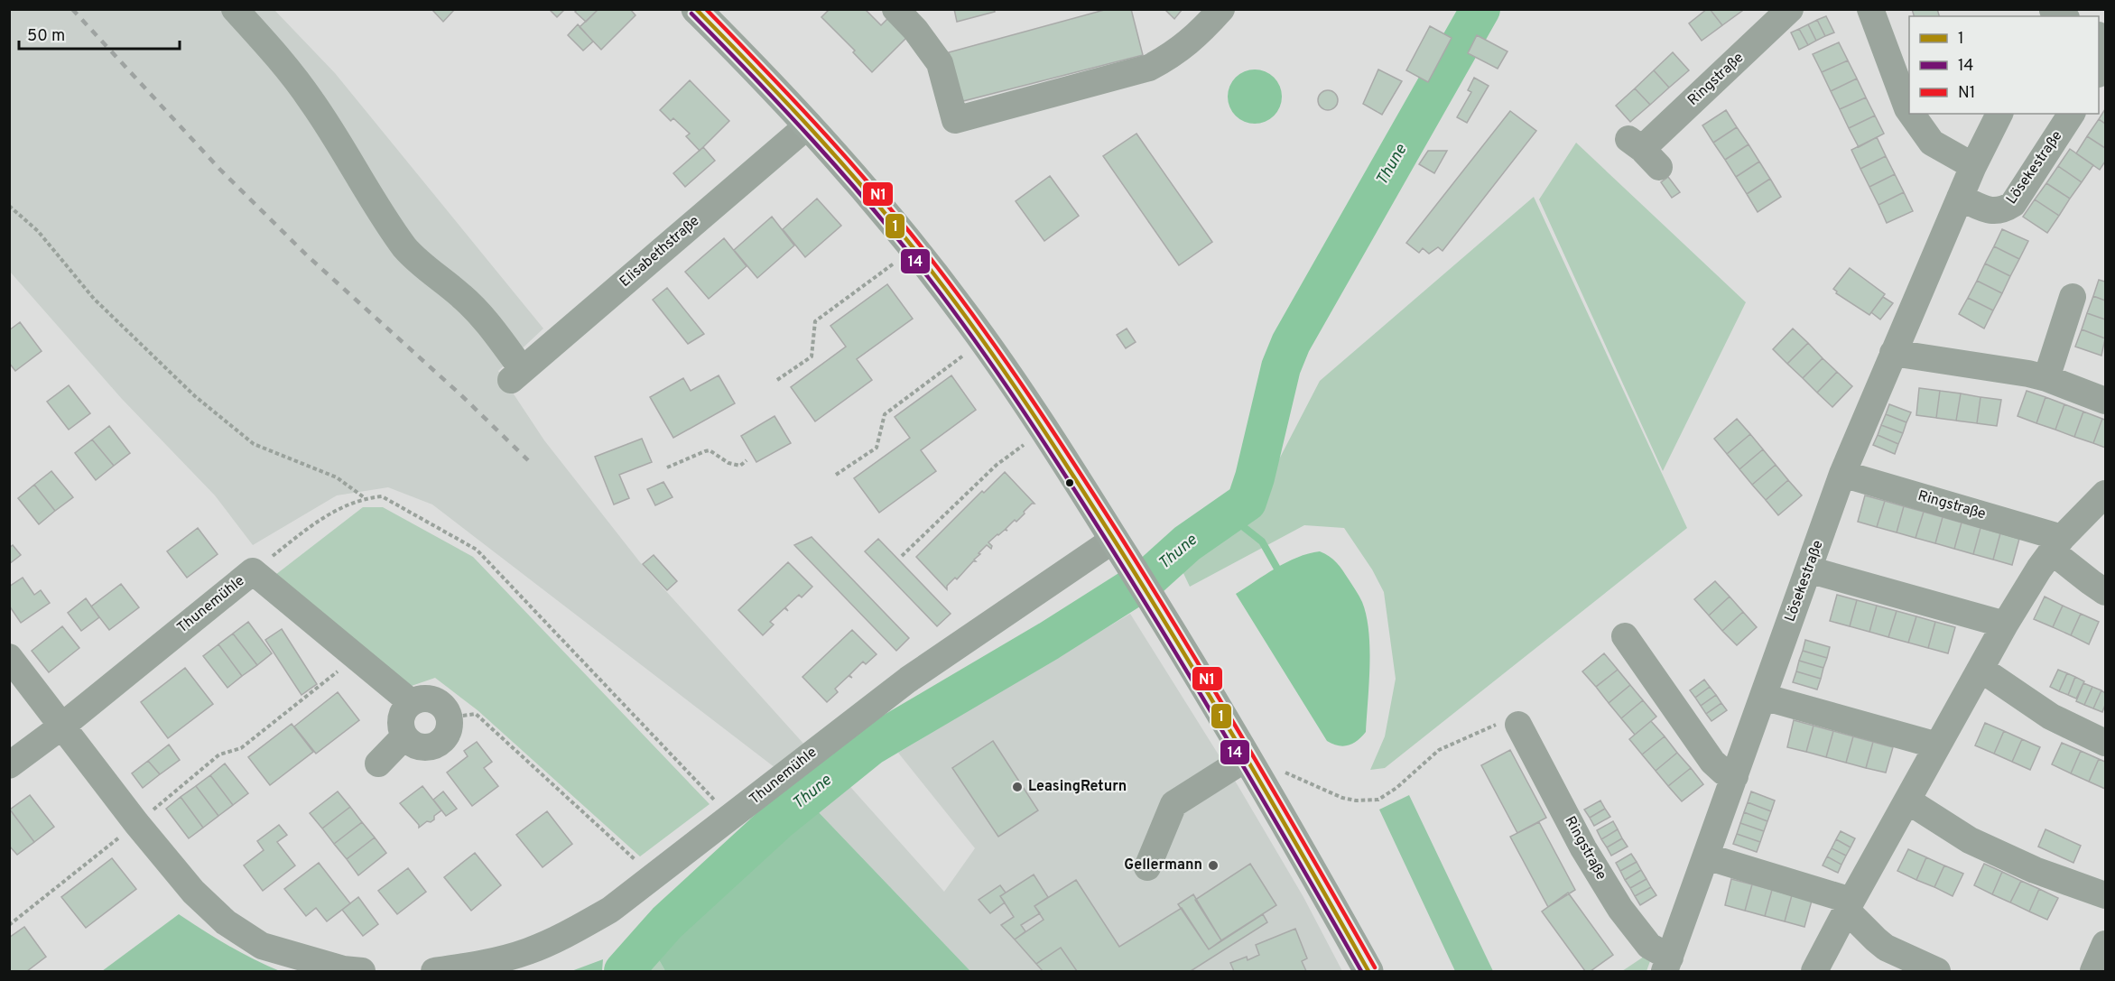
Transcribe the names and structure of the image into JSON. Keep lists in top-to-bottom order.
{
  "streets": {
    "street": [
      "Ringstraße",
      "Lösekestraße",
      "Elisabethstraße",
      "Thunemühle"
    ]
  },
  "crossings": [
    ["Ringstraße", "Lösekestraße"]
  ],
  "water": ["Thune"],
  "places": ["LeasingReturn", "Gellermann"],
  "lines": ["transit line 1", "transit line N1", "transit line 14"],
  "legend": ["1", "14", "N1"],
  "scale_bar": "50 m"
}
